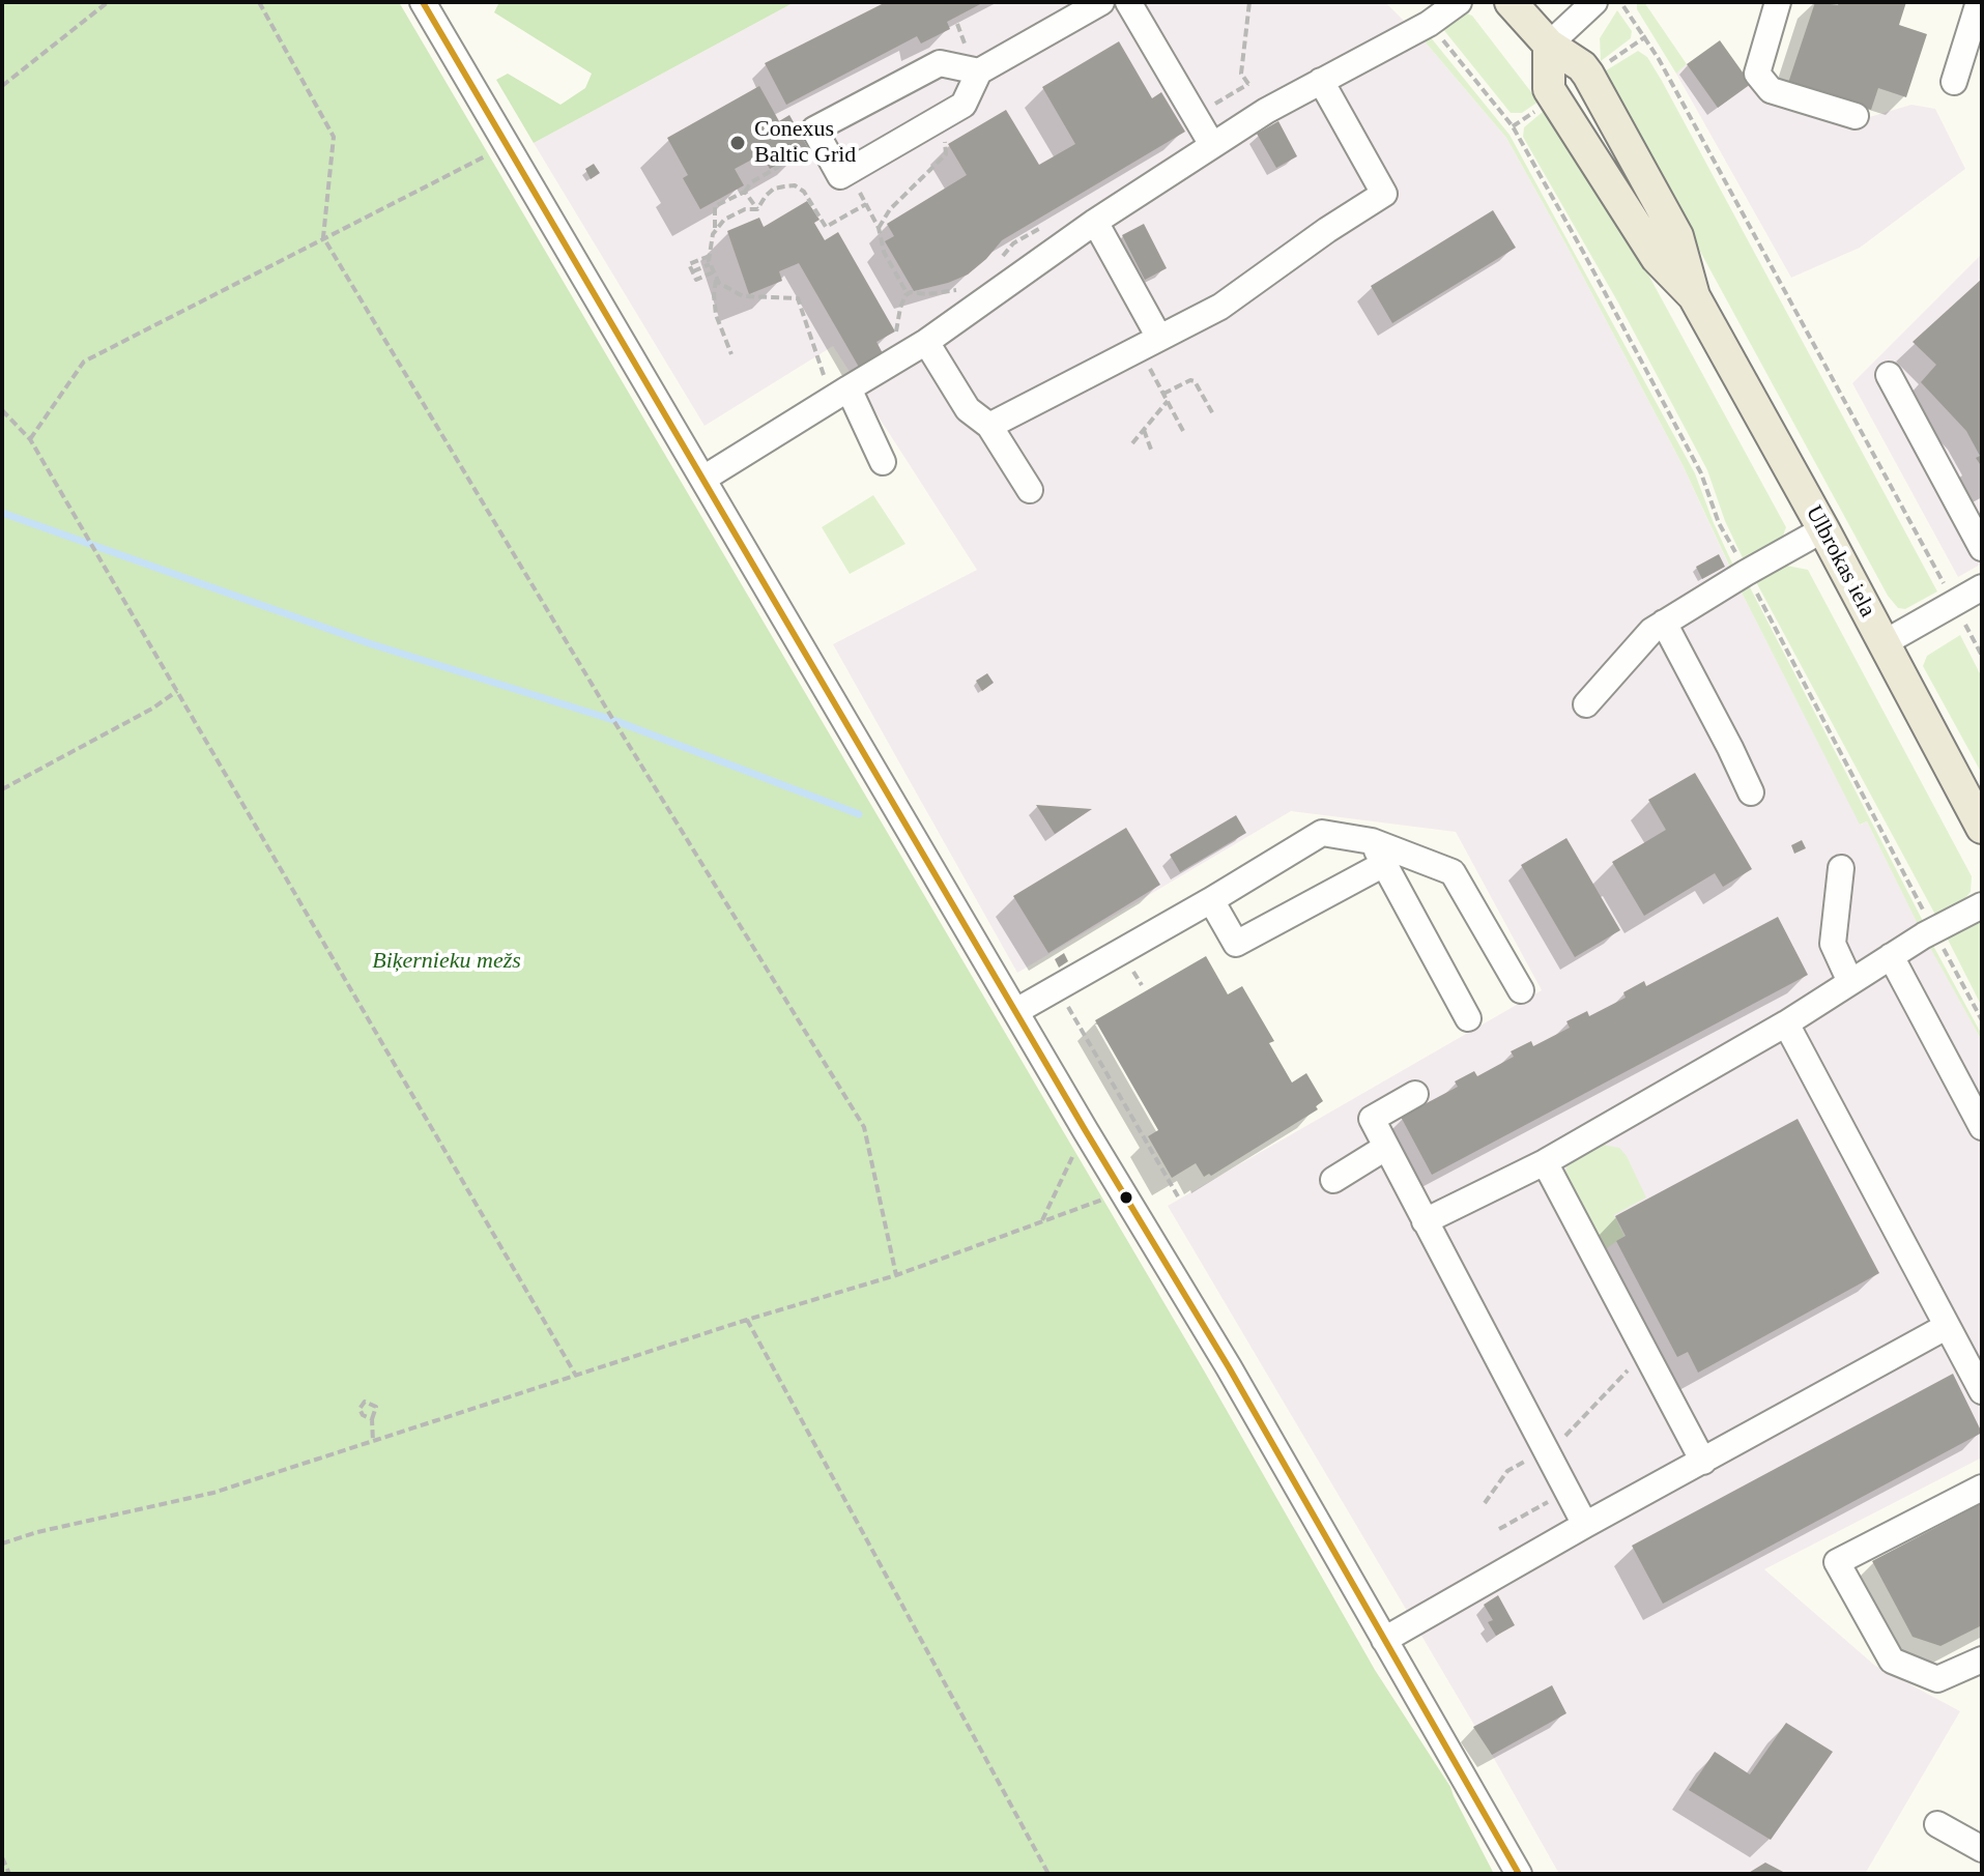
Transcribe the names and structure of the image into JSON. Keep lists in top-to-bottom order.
{
  "streets": {
    "main road": ["Ulbrokas iela"]
  },
  "parks": ["Biķernieku mežs"],
  "places": ["Conexus Baltic Grid"]
}
